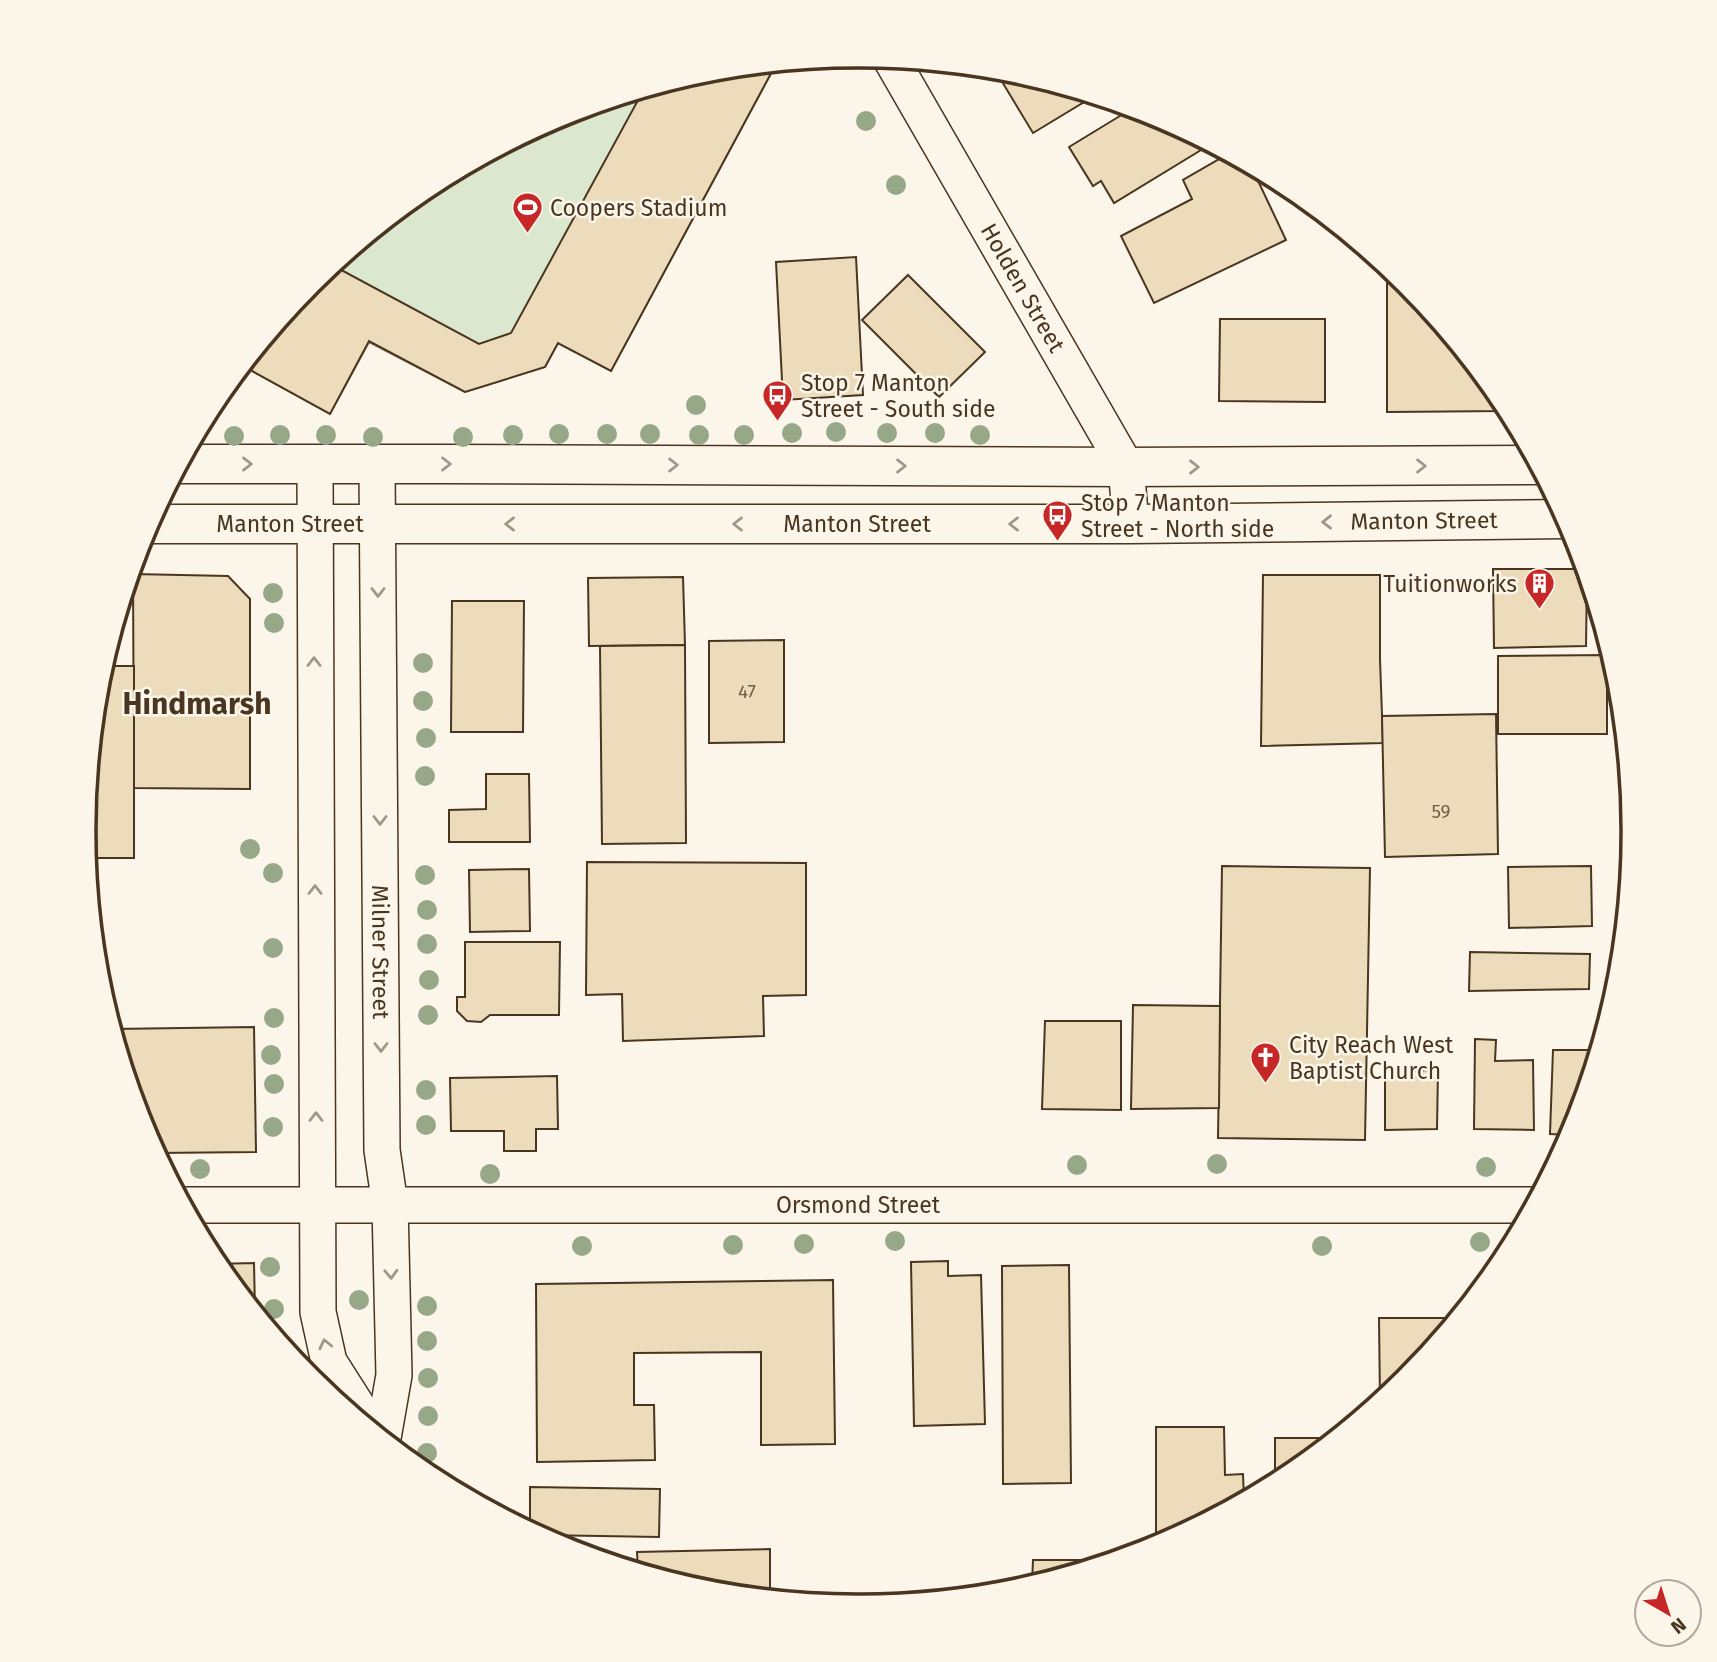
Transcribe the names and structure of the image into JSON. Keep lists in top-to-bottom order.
{
  "streets": {
    "main road": ["Manton Street"],
    "street": ["Holden Street", "Milner Street", "Orsmond Street"]
  },
  "crossings": [
    ["Holden Street", "Manton Street"],
    ["Manton Street", "Milner Street"],
    ["Milner Street", "Orsmond Street"]
  ],
  "districts": ["Hindmarsh"],
  "places": {
    "sports": ["Coopers Stadium"],
    "bus stop": ["Stop 7 Manton Street - South side", "Stop 7 Manton Street - North side"],
    "building": ["Tuitionworks"],
    "church": ["City Reach West Baptist Church"]
  },
  "house_numbers": ["47", "59"],
  "north": "bottom right"
}
